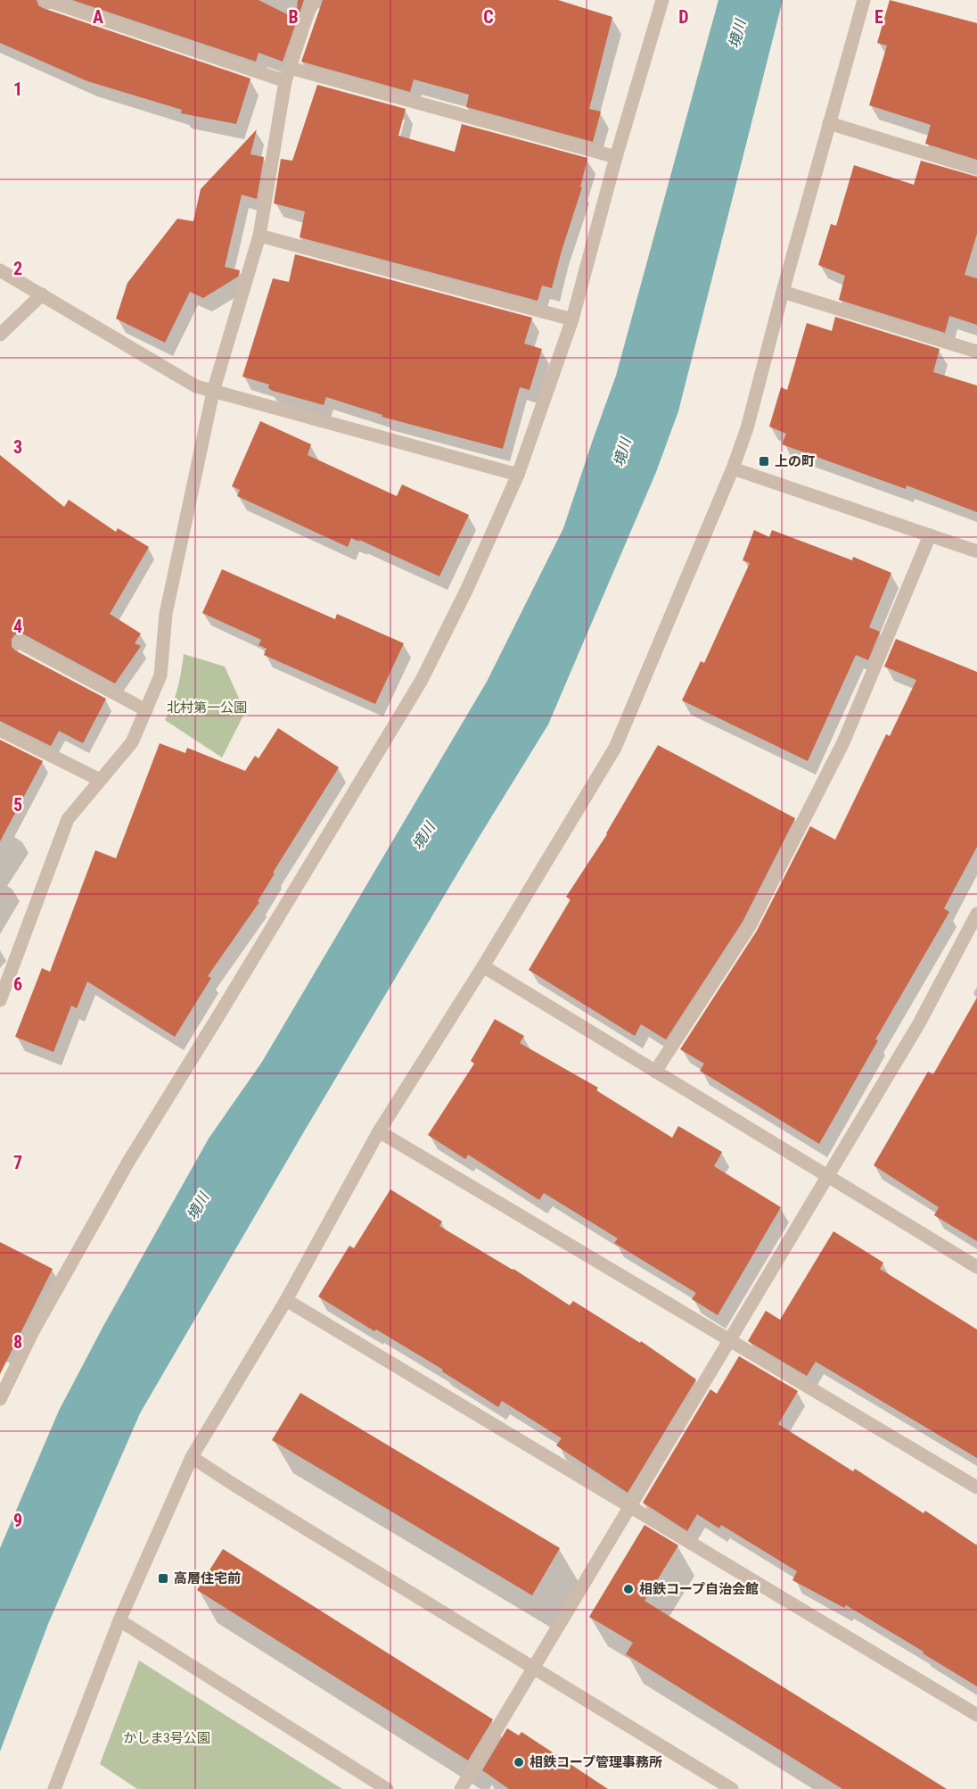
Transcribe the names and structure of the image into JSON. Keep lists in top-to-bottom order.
{
  "water": ["境川"],
  "parks": ["北村第一公園", "かしま3号公園"],
  "places": {
    "transit": ["上の町", "高層住宅前"],
    "other": ["相鉄コープ自治会館", "相鉄コープ管理事務所"]
  },
  "grid": {
    "columns": [
      "A",
      "B",
      "C",
      "D",
      "E"
    ],
    "rows": [
      "1",
      "2",
      "3",
      "4",
      "5",
      "6",
      "7",
      "8",
      "9"
    ]
  }
}
